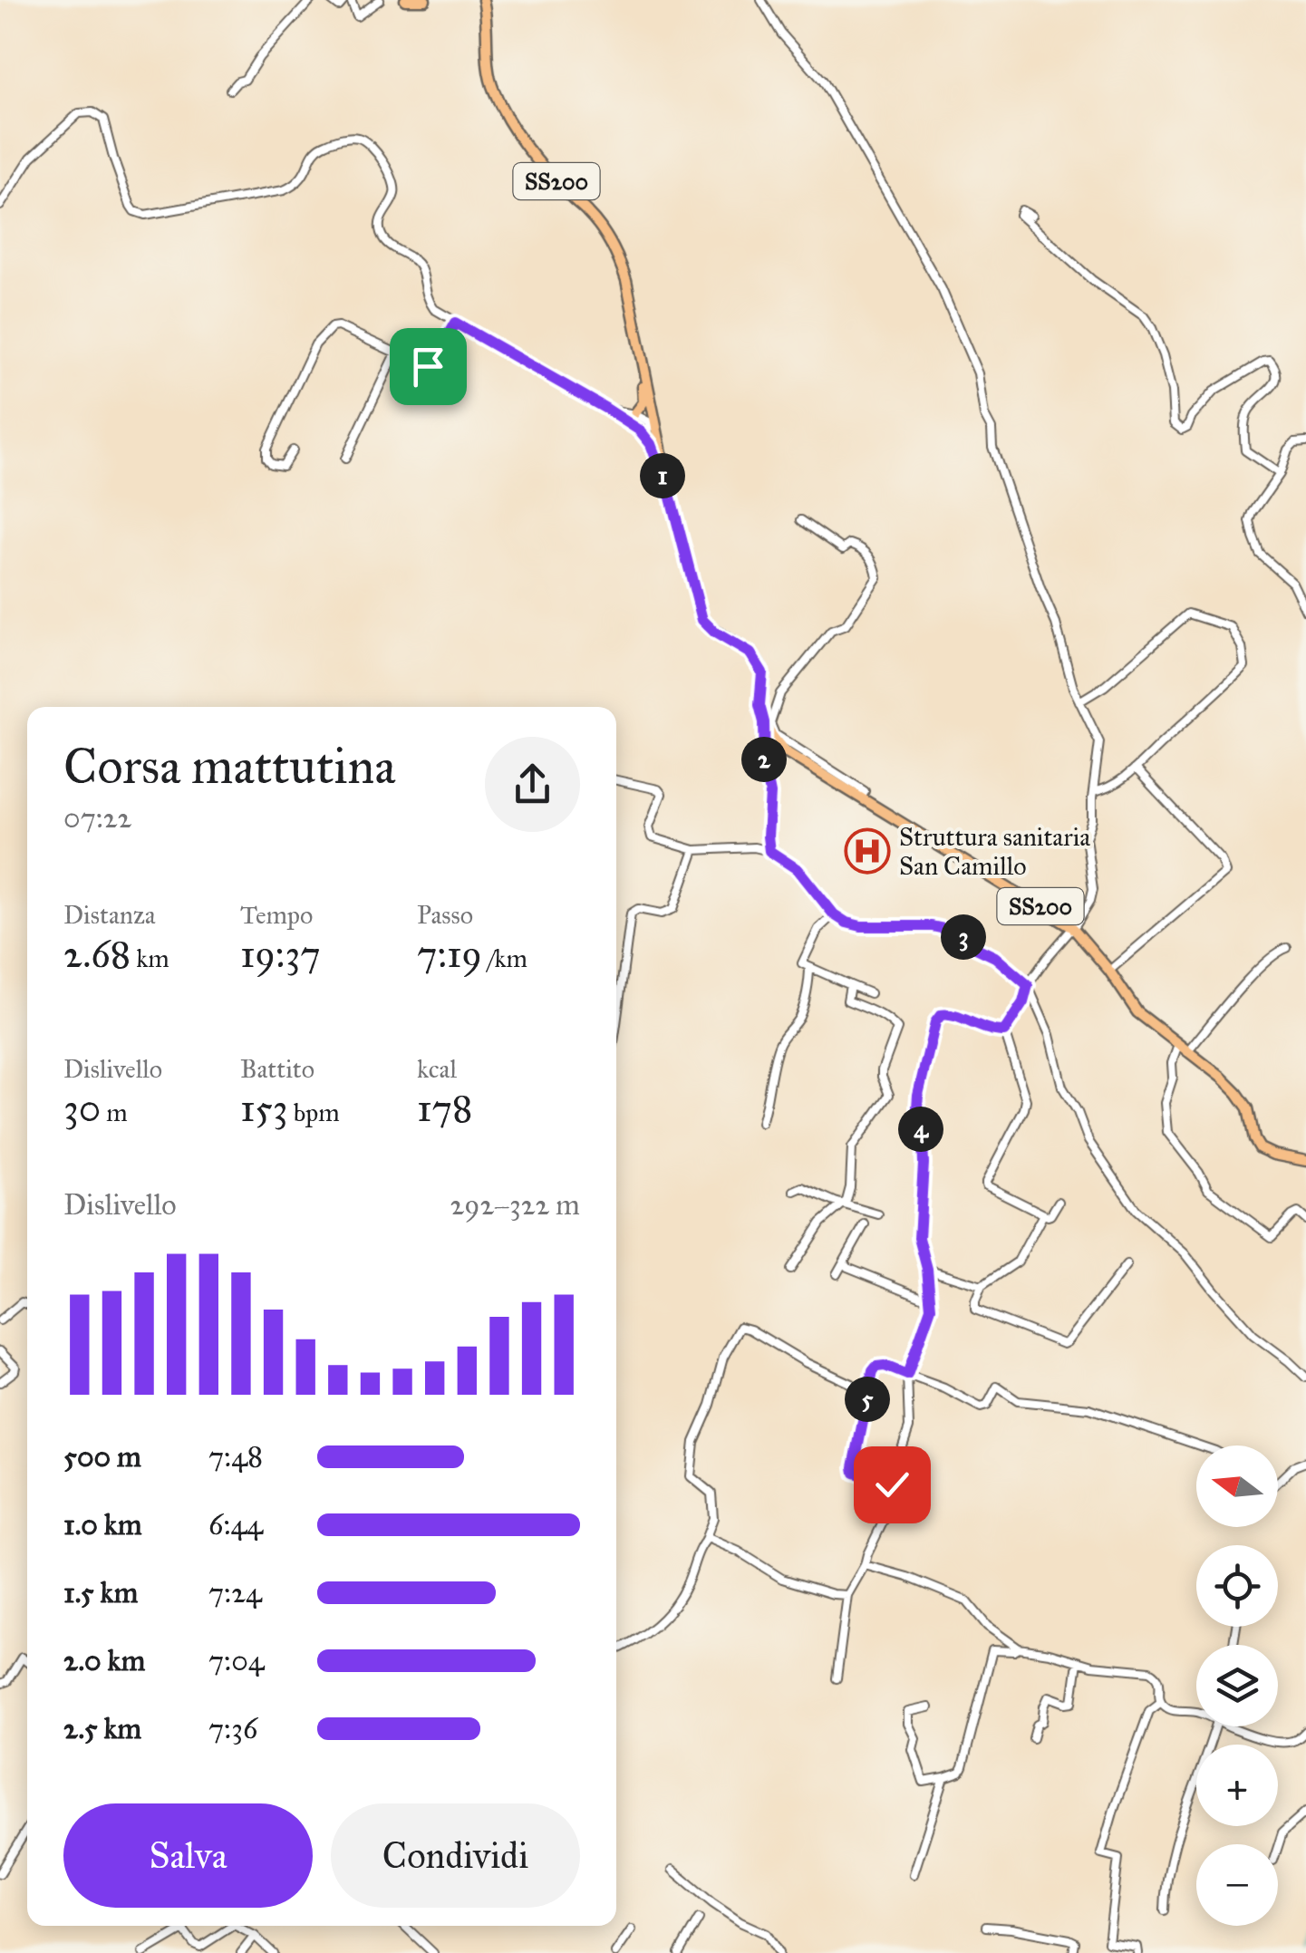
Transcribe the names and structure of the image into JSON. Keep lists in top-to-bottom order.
{
  "streets": {
    "main road": ["SS200"]
  },
  "places": {
    "hospital": ["Struttura sanitaria San Camillo"]
  },
  "north": "left",
  "page": {
    "pins": [
      "1",
      "2",
      "3",
      "4",
      "5"
    ],
    "heading": ["Corsa mattutina", "07:22"],
    "stats": [
      ["Distanza", "2.68 km"],
      ["Tempo", "19:37"],
      ["Passo", "7:19 /km"],
      ["Dislivello", "30 m"],
      ["Battito", "153 bpm"],
      ["kcal", "178"]
    ],
    "chart": ["Dislivello", "292–322 m"],
    "list": [
      {
        "name": "500 m",
        "note": "7:48"
      },
      {
        "name": "1.0 km",
        "note": "6:44"
      },
      {
        "name": "1.5 km",
        "note": "7:24"
      },
      {
        "name": "2.0 km",
        "note": "7:04"
      },
      {
        "name": "2.5 km",
        "note": "7:36"
      }
    ],
    "map_buttons": ["+", "−"],
    "buttons": ["Salva", "Condividi"]
  }
}
